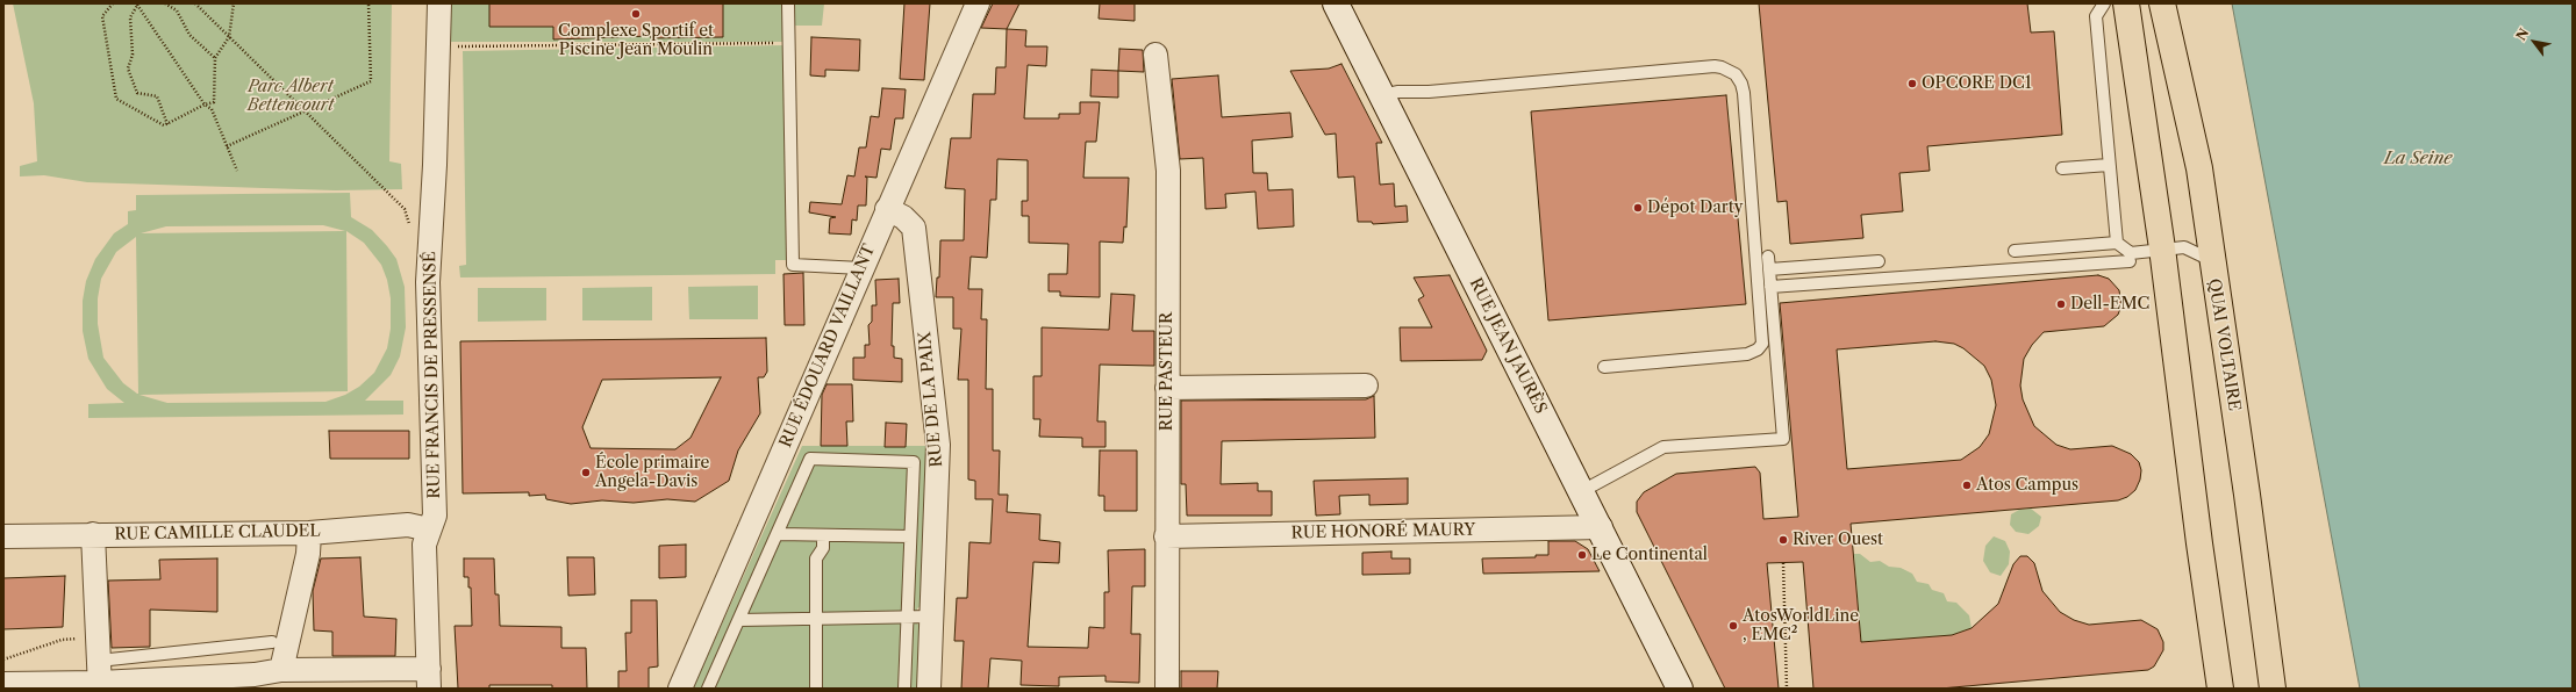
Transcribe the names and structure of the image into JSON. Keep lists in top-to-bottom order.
{
  "streets": {
    "main road": ["QUAI VOLTAIRE"],
    "street": [
      "RUE ÉDOUARD VAILLANT",
      "RUE JEAN JAURÈS",
      "RUE PASTEUR",
      "RUE FRANCIS DE PRESSENSÉ",
      "RUE DE LA PAIX",
      "RUE HONORÉ MAURY",
      "RUE CAMILLE CLAUDEL"
    ]
  },
  "crossings": [
    ["RUE ÉDOUARD VAILLANT", "RUE DE LA PAIX"],
    ["RUE JEAN JAURÈS", "RUE HONORÉ MAURY"],
    ["RUE PASTEUR", "RUE HONORÉ MAURY"],
    ["RUE FRANCIS DE PRESSENSÉ", "RUE CAMILLE CLAUDEL"]
  ],
  "water": ["La Seine"],
  "parks": ["Parc Albert Bettencourt"],
  "places": [
    "Complexe Sportif et Piscine Jean Moulin",
    "OPCORE DC1",
    "Dépot Darty",
    "Dell-EMC",
    "École primaire Angela-Davis",
    "Atos Campus",
    "River Ouest",
    "Le Continental",
    "AtosWorldLine , EMC²"
  ],
  "north": "top left"
}
